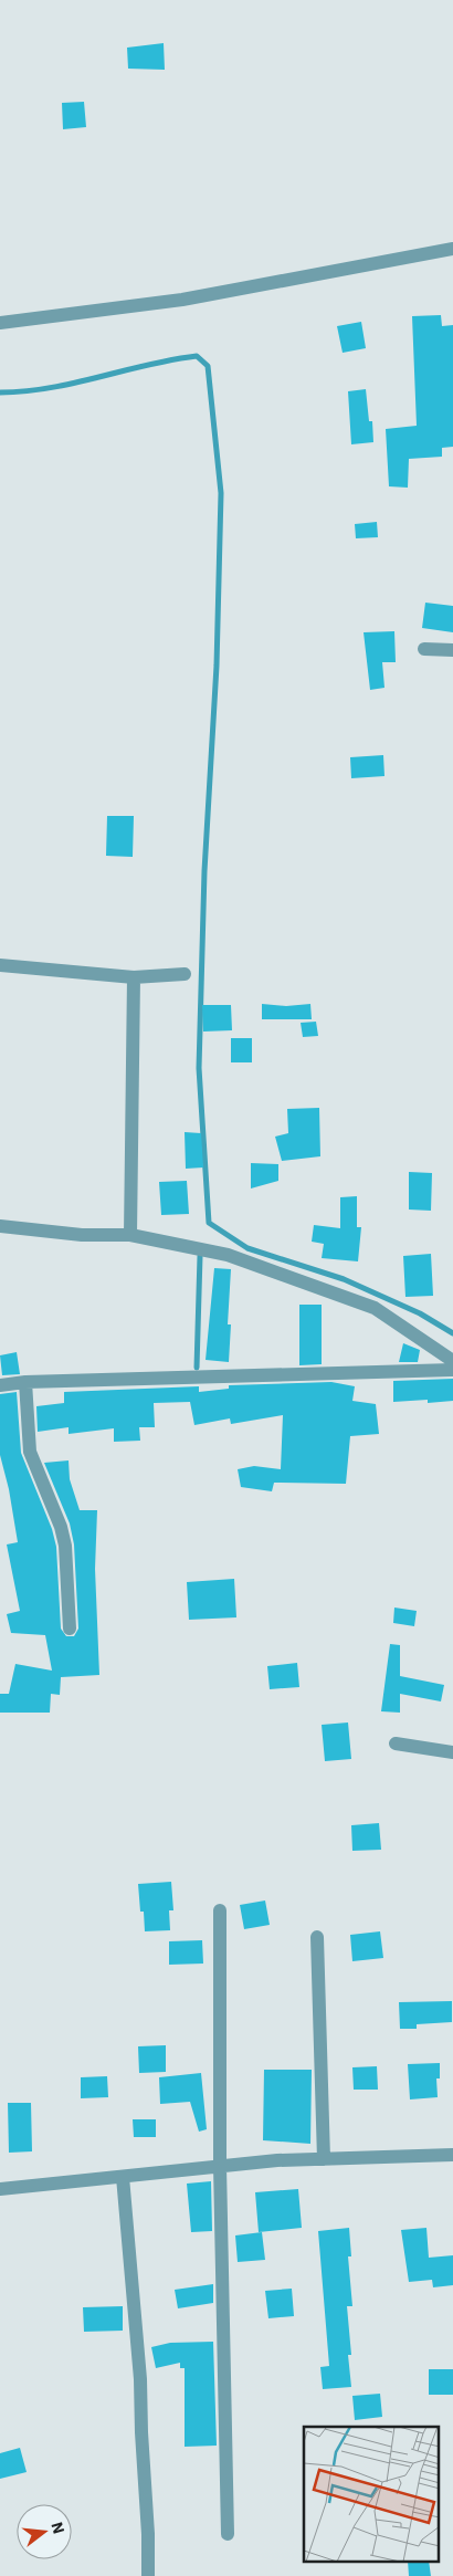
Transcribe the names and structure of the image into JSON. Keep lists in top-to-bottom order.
{
  "north": "right"
}
